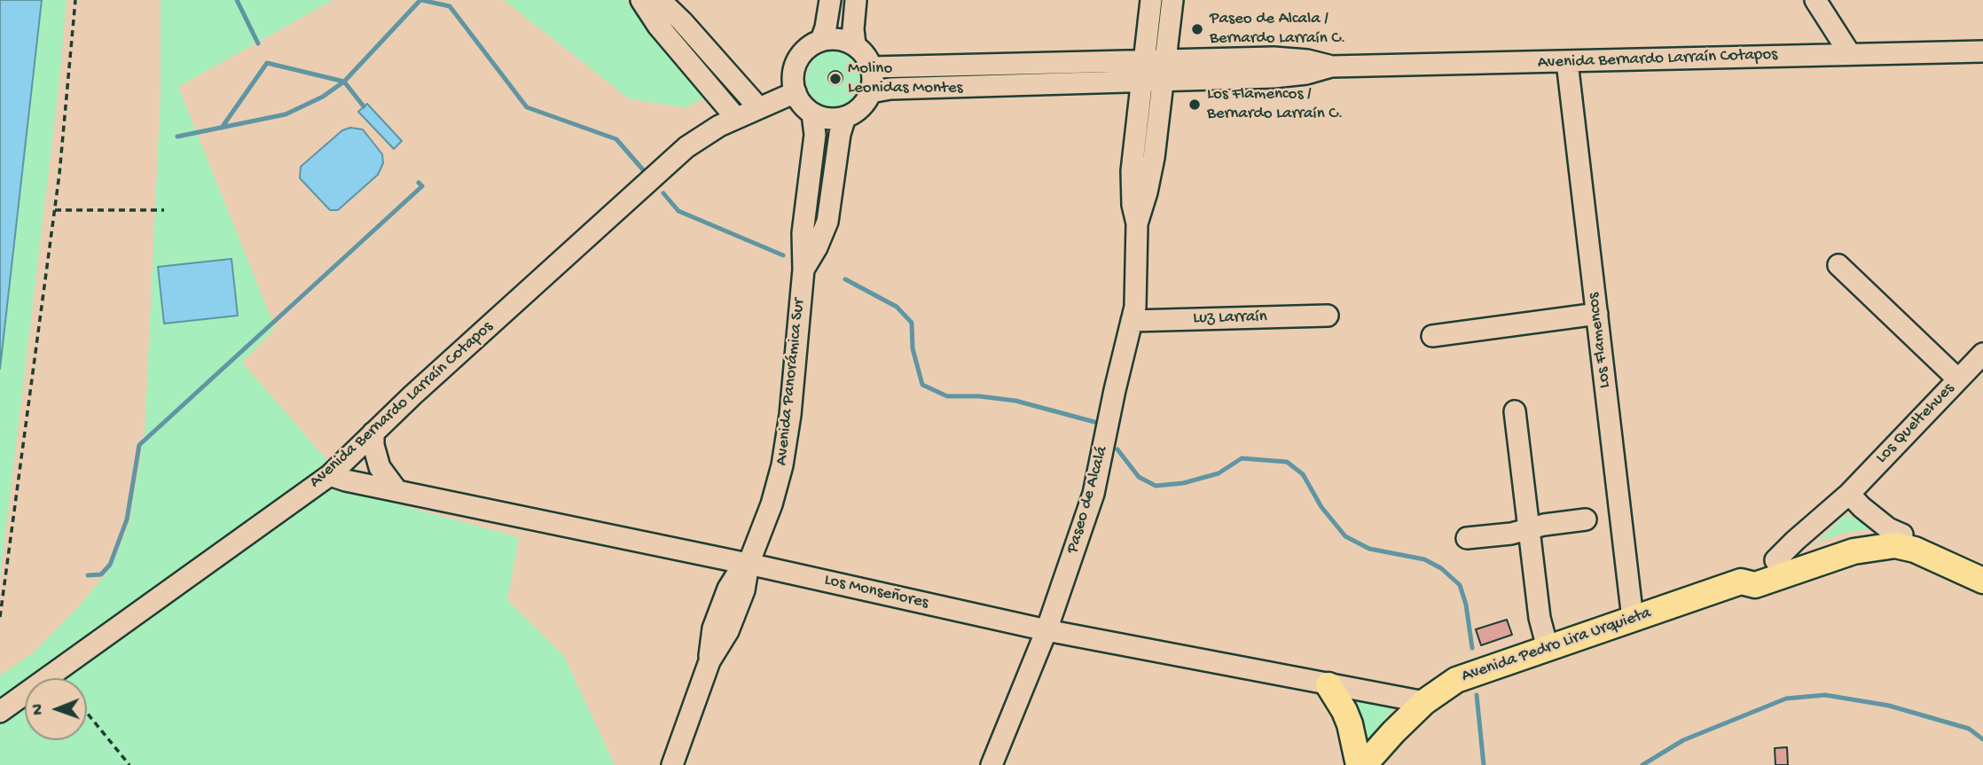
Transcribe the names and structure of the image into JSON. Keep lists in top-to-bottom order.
{
  "streets": {
    "main road": ["Avenida Pedro Lira Urquieta"],
    "street": [
      "Avenida Bernardo Larraín Cotapos",
      "Luz Larraín",
      "Los Flamencos",
      "Avenida Panorámica Sur",
      "Los Queltehues",
      "Paseo de Alcalá",
      "Los Monseñores"
    ]
  },
  "crossings": [
    ["Avenida Bernardo Larraín Cotapos", "Los Flamencos"],
    ["Avenida Bernardo Larraín Cotapos", "Avenida Panorámica Sur"],
    ["Avenida Bernardo Larraín Cotapos", "Paseo de Alcalá"],
    ["Avenida Bernardo Larraín Cotapos", "Los Monseñores"],
    ["Luz Larraín", "Paseo de Alcalá"],
    ["Los Flamencos", "Avenida Pedro Lira Urquieta"],
    ["Avenida Panorámica Sur", "Los Monseñores"],
    ["Los Queltehues", "Avenida Pedro Lira Urquieta"],
    ["Paseo de Alcalá", "Los Monseñores"],
    ["Los Monseñores", "Avenida Pedro Lira Urquieta"]
  ],
  "places": ["Paseo de Alcala / Bernardo Larraín C.", "Molino Leonidas Montes", "Los Flamencos / Bernardo Larraín C."],
  "north": "left"
}
